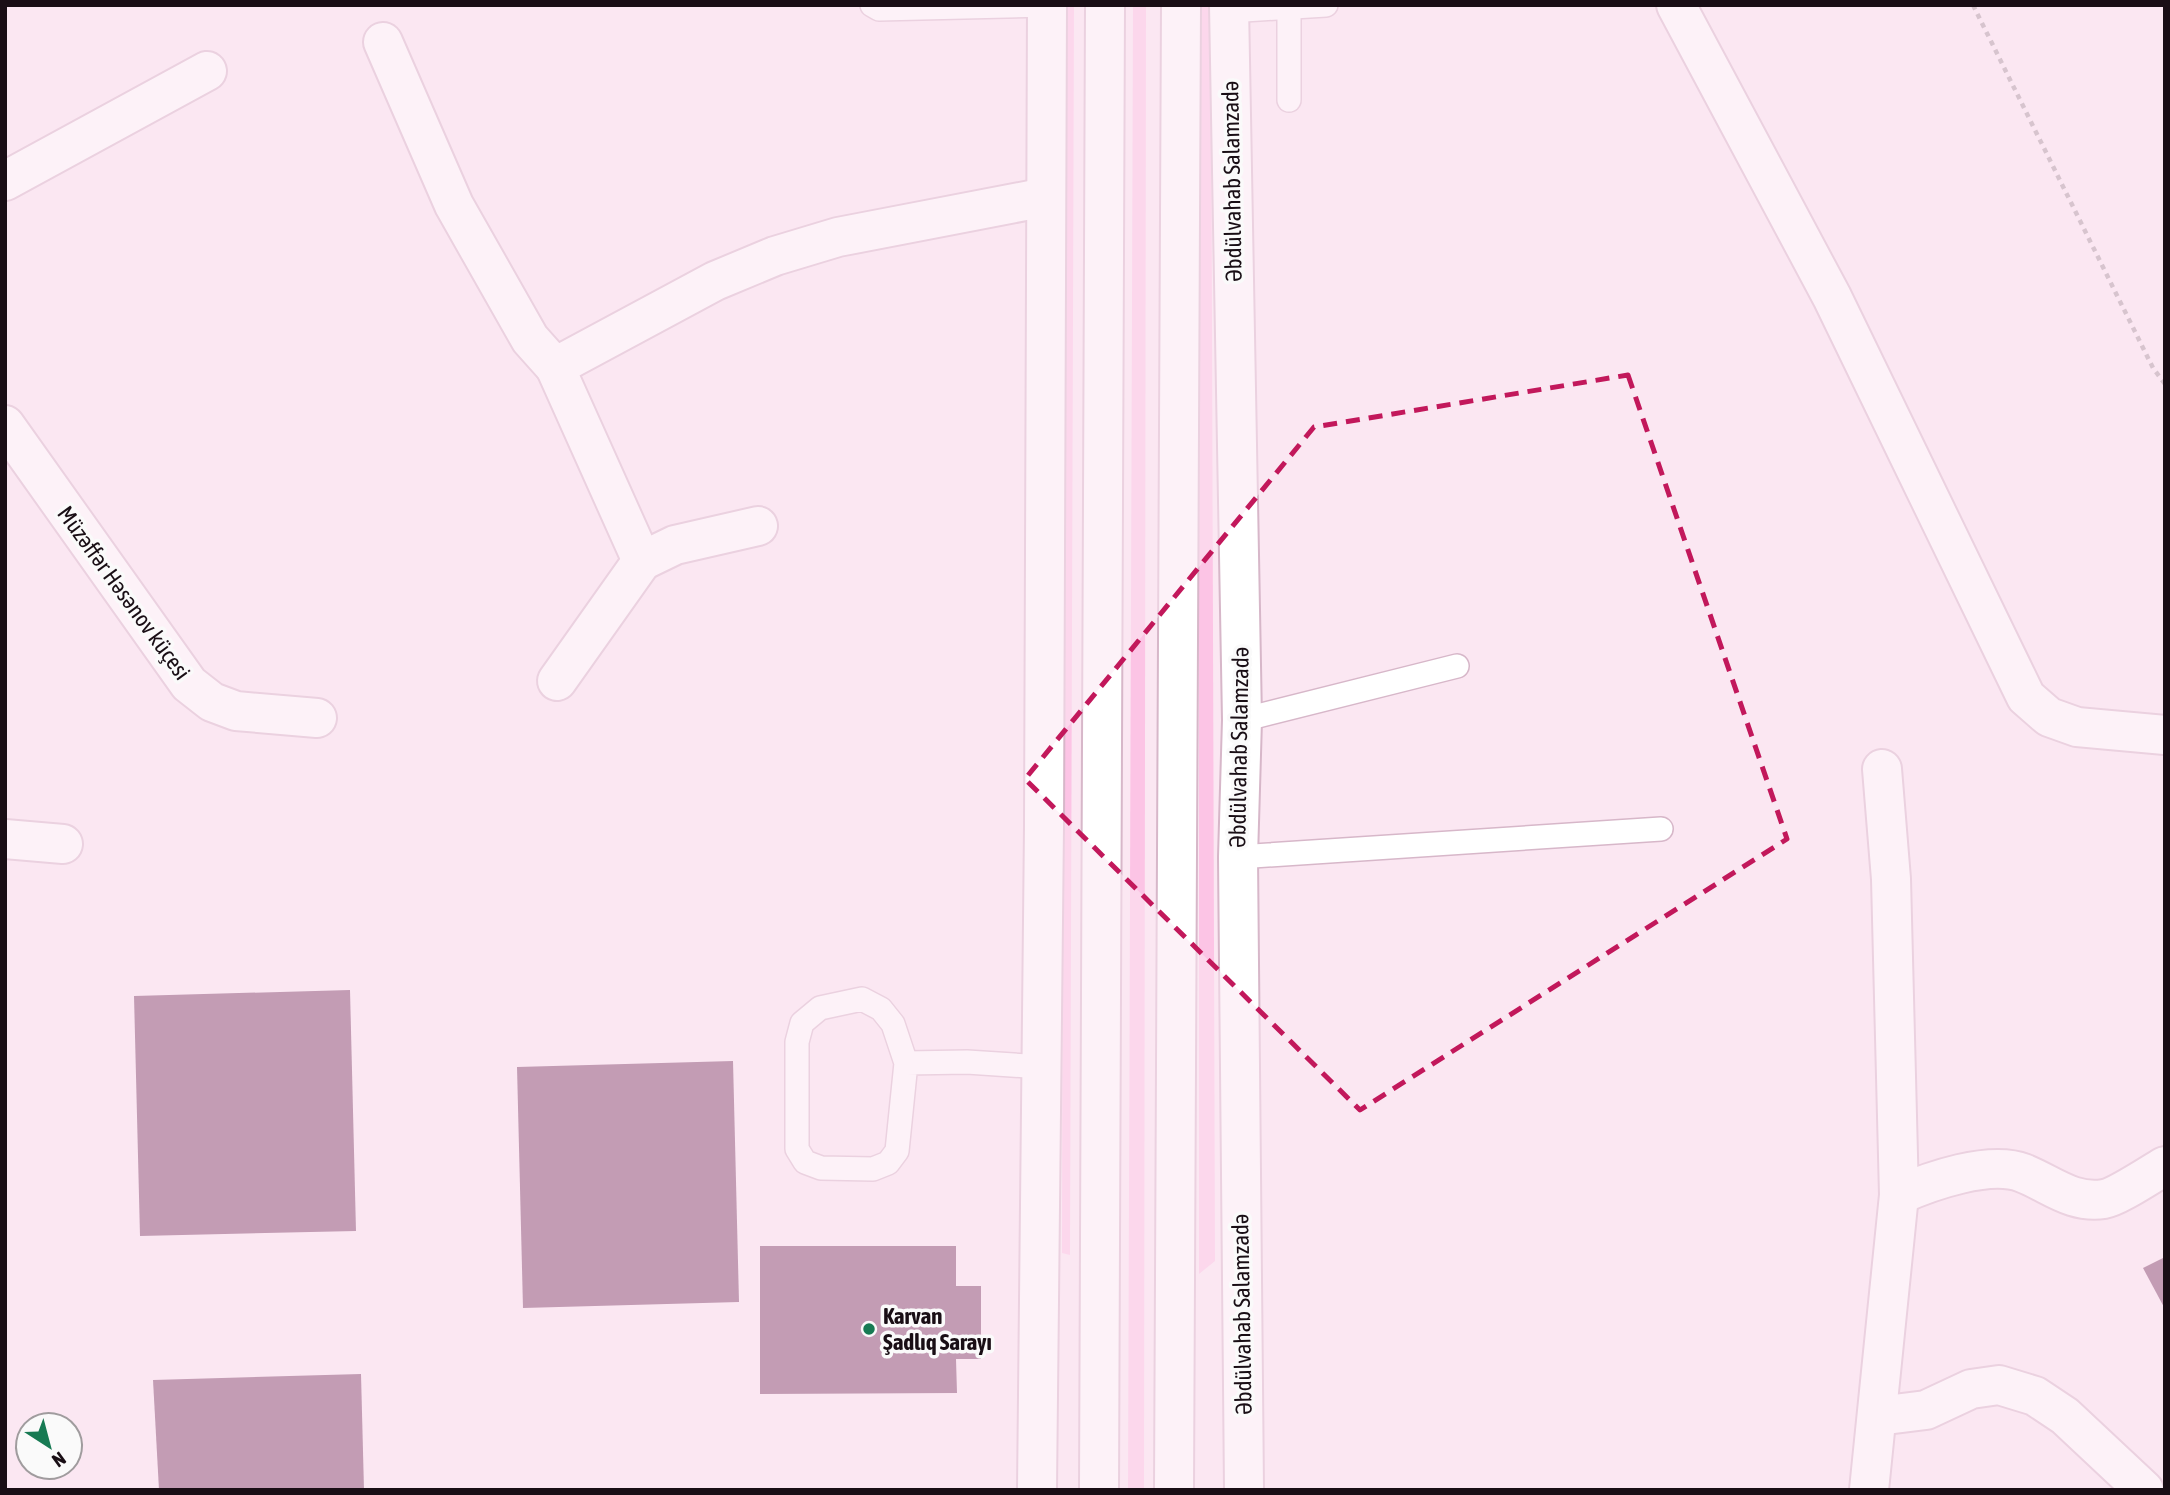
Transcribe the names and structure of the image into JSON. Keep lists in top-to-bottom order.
{
  "streets": {
    "main road": ["Əbdülvahab Salamzadə", "Müzəffər Həsənov küçesi"]
  },
  "places": ["Karvan Şadlıq Sarayı"],
  "north": "bottom right"
}
